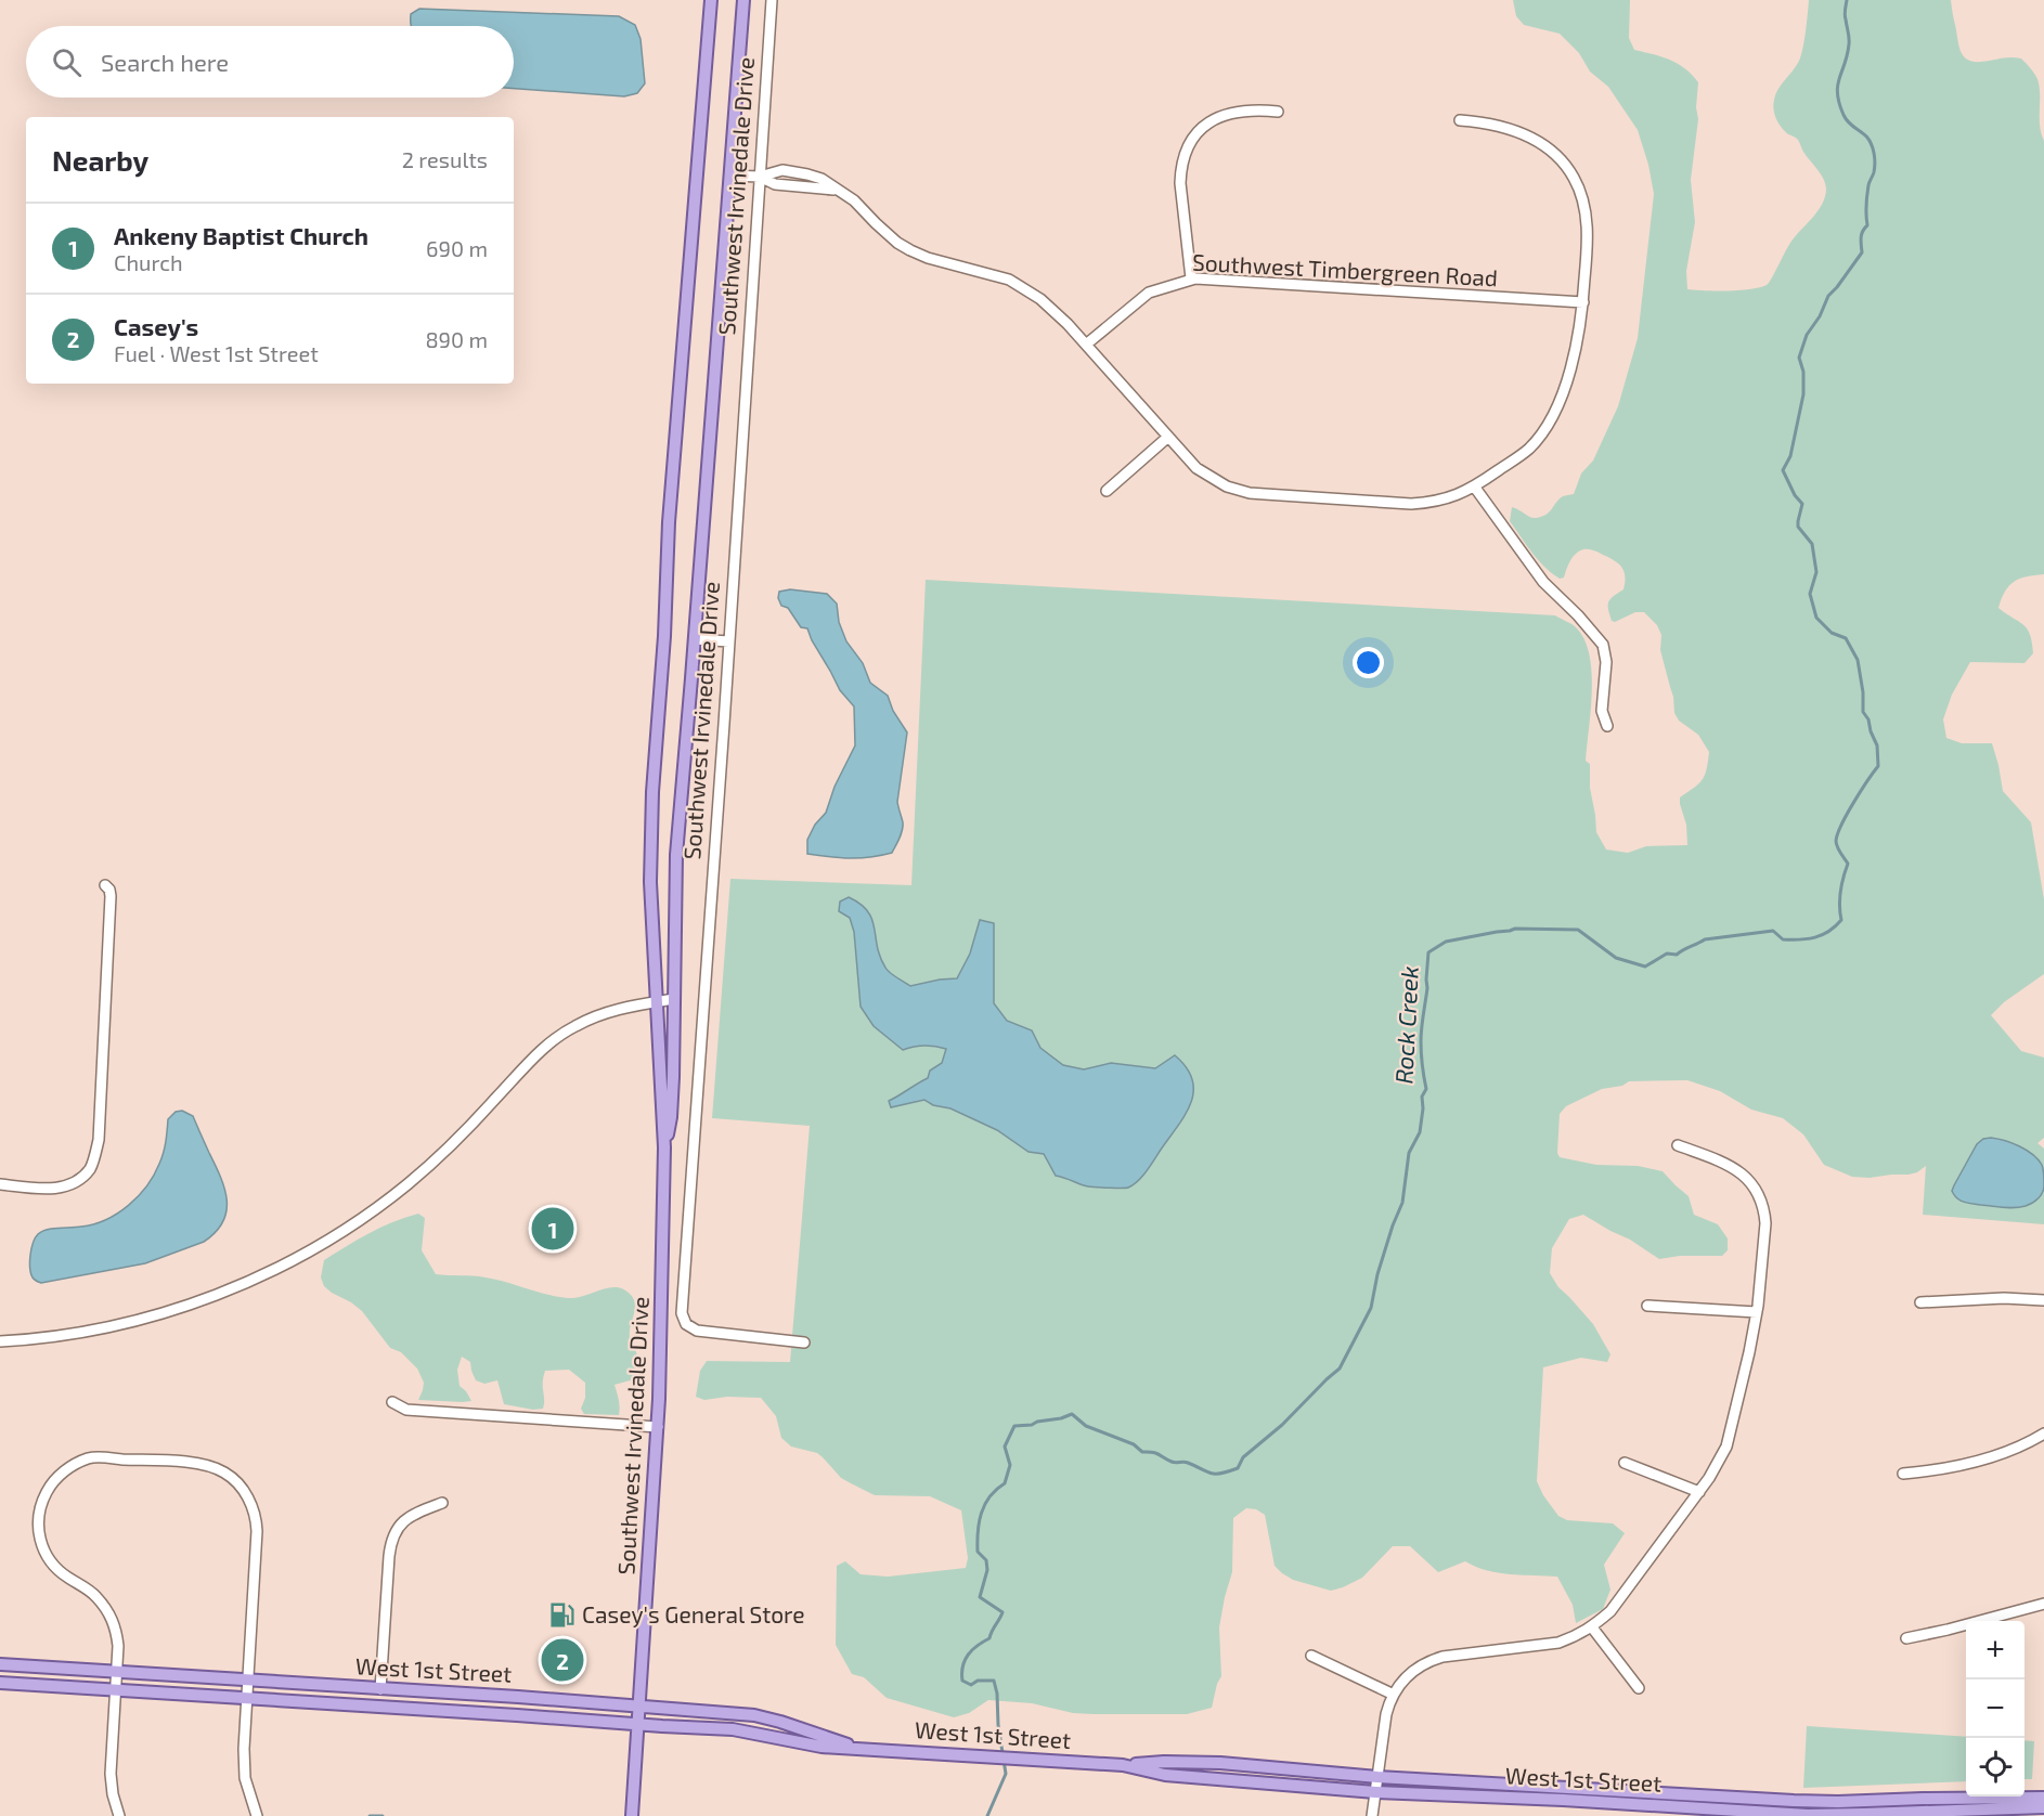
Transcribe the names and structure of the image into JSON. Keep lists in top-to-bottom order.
{
  "streets": {
    "main road": ["Southwest Irvinedale Drive", "West 1st Street"],
    "street": ["Southwest Timbergreen Road"]
  },
  "crossings": [
    ["Southwest Irvinedale Drive", "West 1st Street"]
  ],
  "water": ["Rock Creek"],
  "places": {
    "fuel station": ["Casey's General Store"]
  },
  "page": {
    "search": "Search here",
    "heading": ["Nearby", "2 results"],
    "list": [
      {
        "mark": "1",
        "name": "Ankeny Baptist Church",
        "note": "Church",
        "value": "690 m"
      },
      {
        "mark": "2",
        "name": "Casey's",
        "note": "Fuel · West 1st Street",
        "value": "890 m"
      }
    ],
    "pins": ["1", "2"],
    "map_buttons": ["+", "−"]
  }
}
